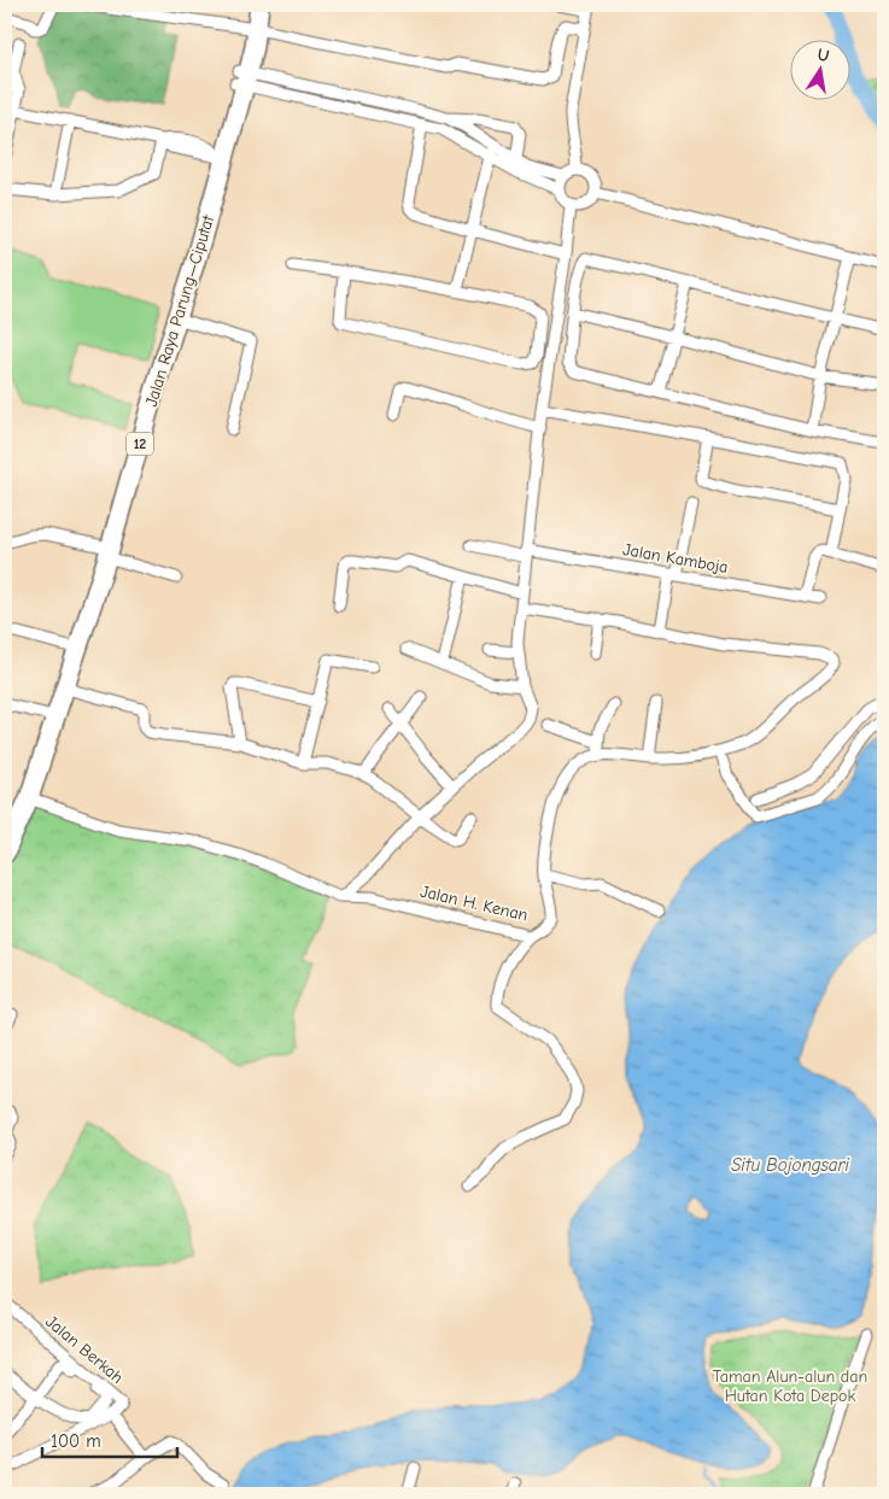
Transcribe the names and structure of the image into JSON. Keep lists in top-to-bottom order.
{
  "streets": {
    "highway": ["Jalan Raya Parung—Ciputat", "12"],
    "street": ["Jalan Kamboja", "Jalan H. Kenan", "Jalan Berkah"]
  },
  "crossings": [
    ["Jalan Raya Parung—Ciputat", "Jalan H. Kenan"]
  ],
  "water": ["Situ Bojongsari"],
  "parks": ["Taman Alun-alun dan Hutan Kota Depok"],
  "scale_bar": "100 m",
  "north": "top"
}
